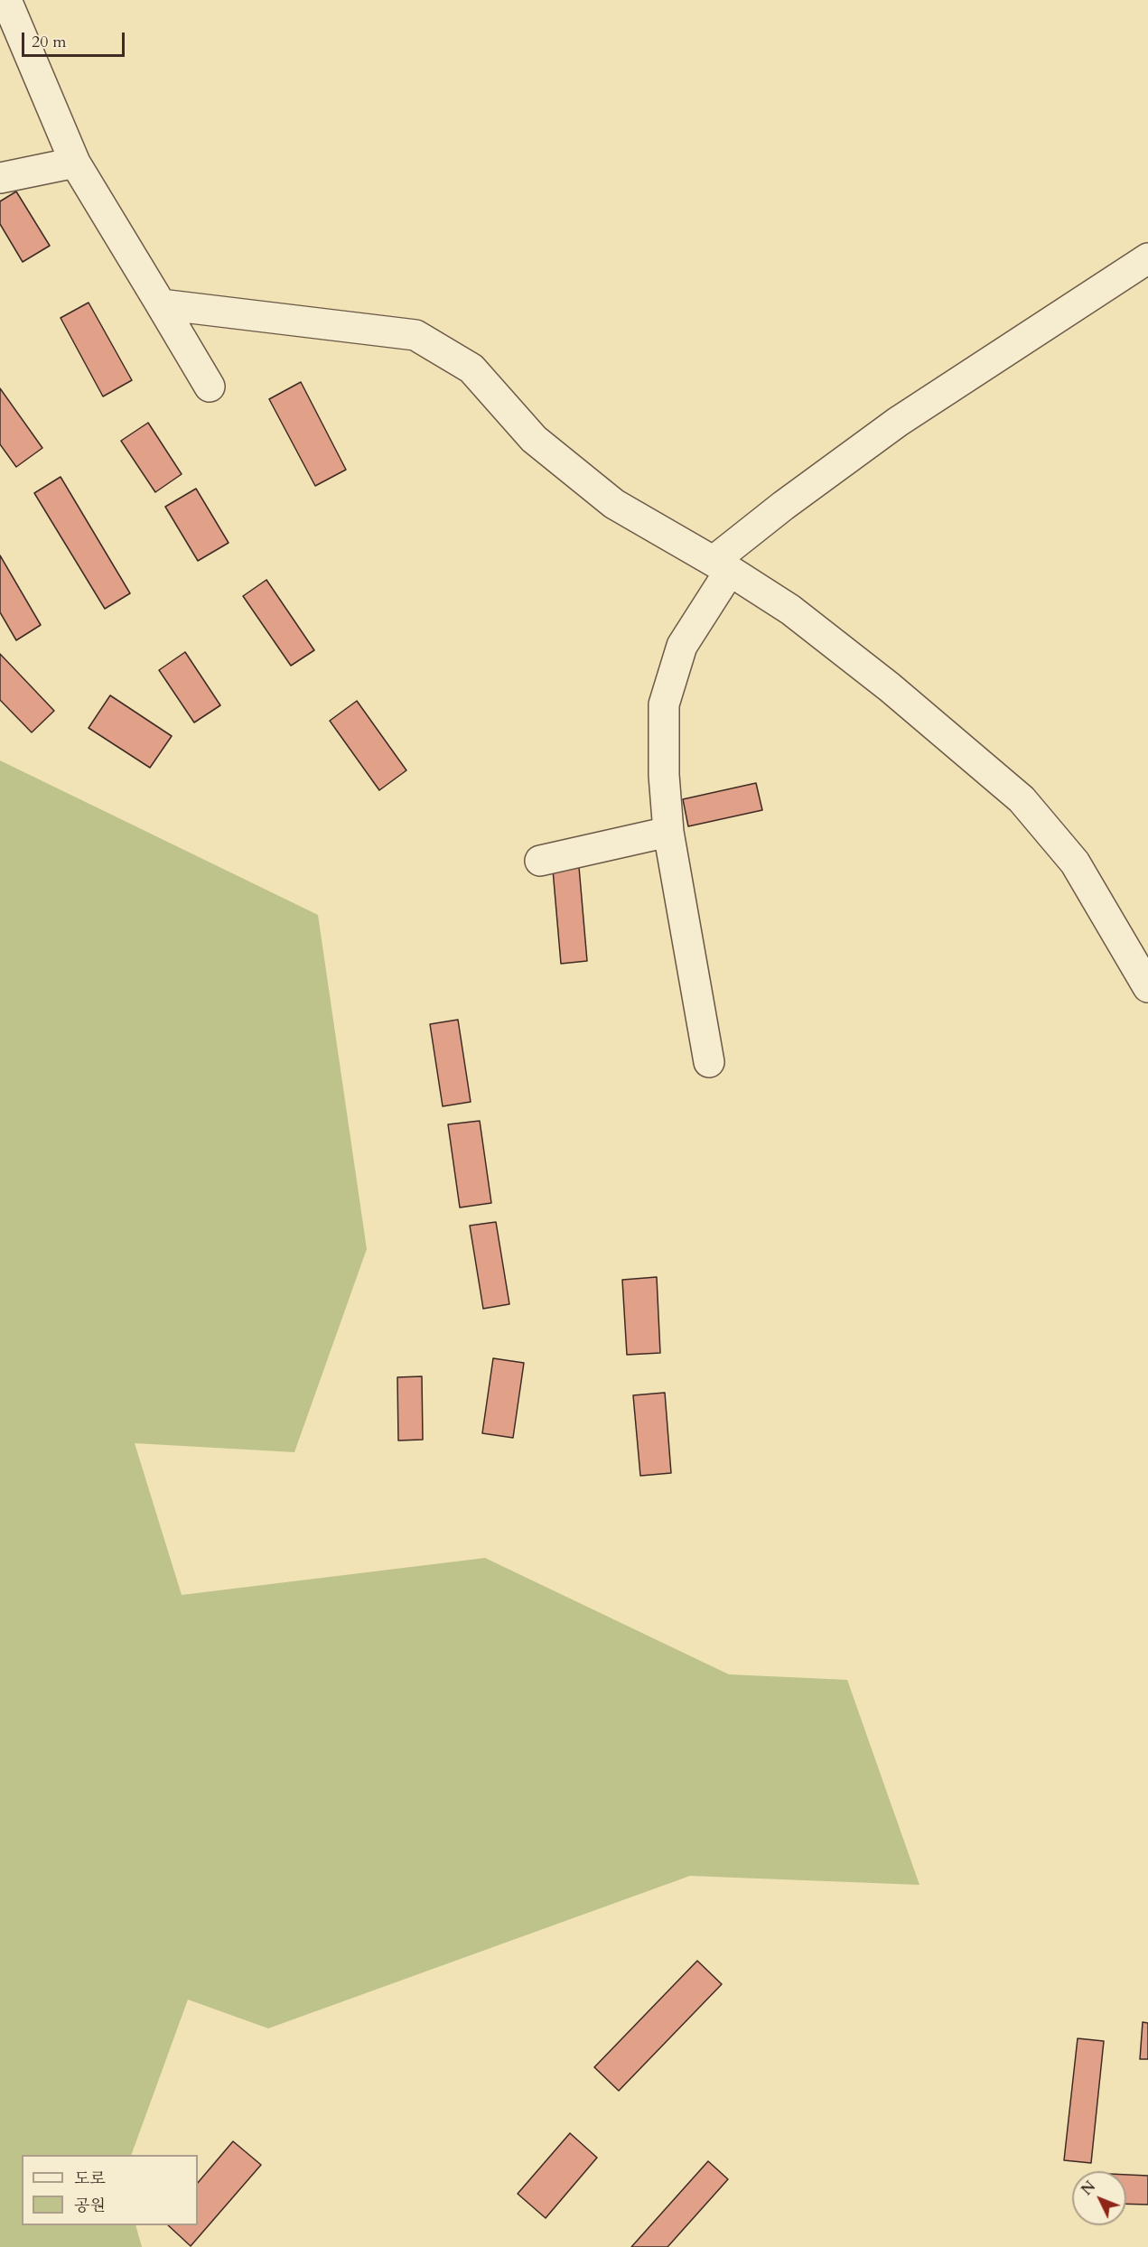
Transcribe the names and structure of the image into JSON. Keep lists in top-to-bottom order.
{
  "legend": ["도로", "공원"],
  "scale_bar": "20 m",
  "north": "top left"
}
